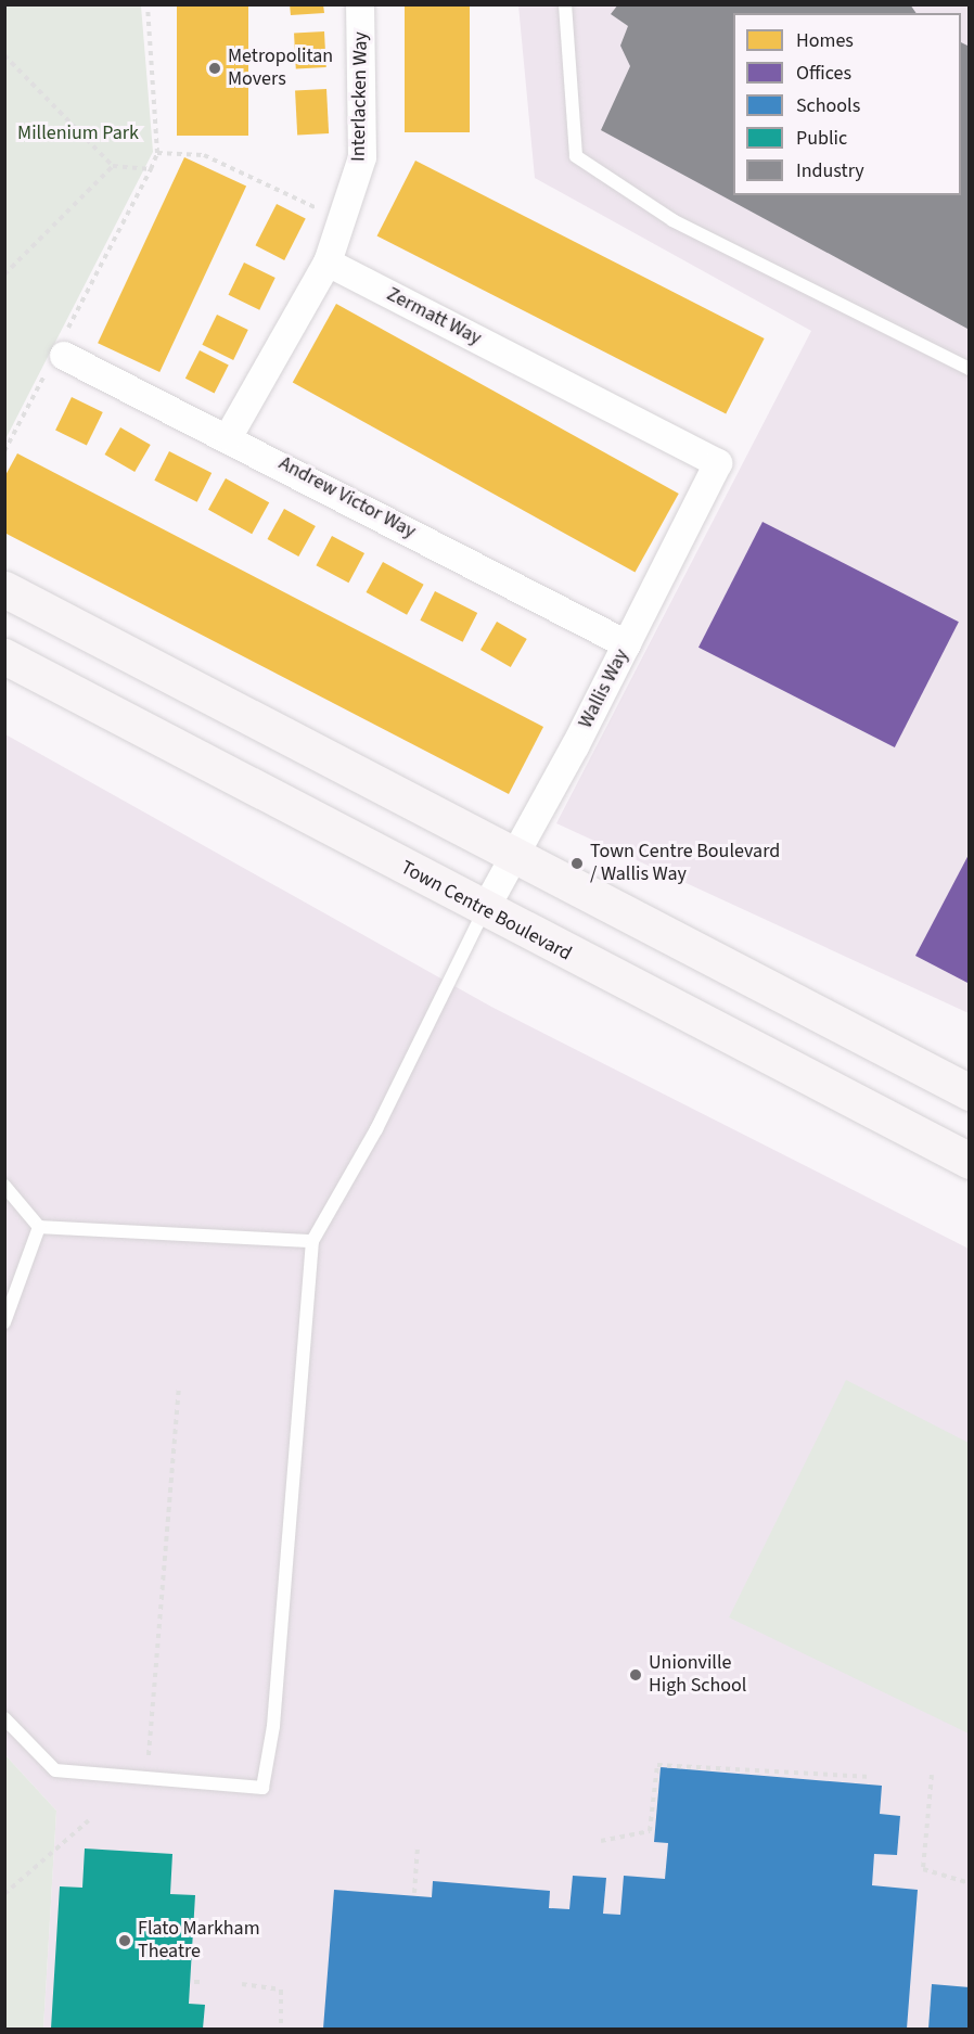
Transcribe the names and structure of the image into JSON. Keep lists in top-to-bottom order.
{
  "streets": {
    "main road": ["Town Centre Boulevard"],
    "street": [
      "Interlacken Way",
      "Zermatt Way",
      "Andrew Victor Way",
      "Wallis Way"
    ]
  },
  "crossings": [
    ["Interlacken Way", "Zermatt Way"],
    ["Zermatt Way", "Wallis Way"],
    ["Andrew Victor Way", "Wallis Way"],
    ["Wallis Way", "Town Centre Boulevard"]
  ],
  "parks": ["Millenium Park"],
  "places": [
    "Metropolitan Movers",
    "Town Centre Boulevard / Wallis Way",
    "Unionville High School",
    "Flato Markham Theatre"
  ],
  "legend": [
    "Homes",
    "Offices",
    "Schools",
    "Public",
    "Industry"
  ]
}
